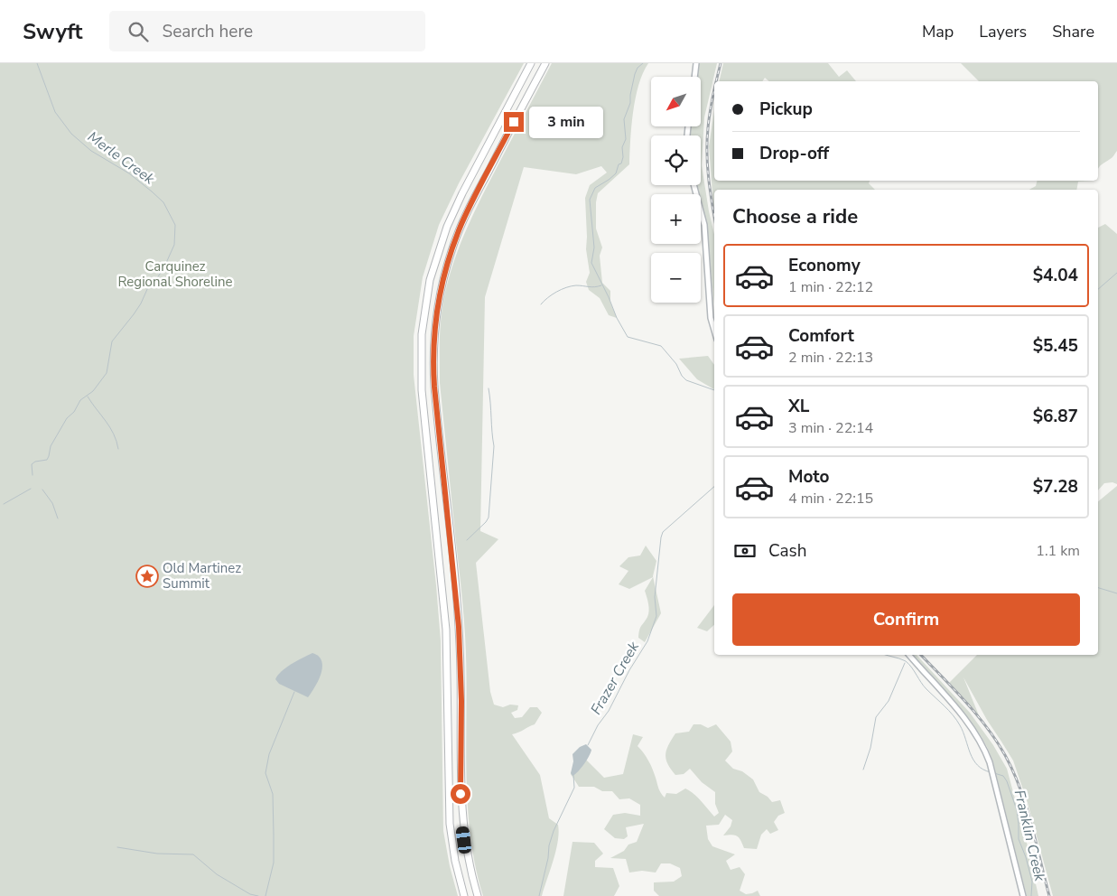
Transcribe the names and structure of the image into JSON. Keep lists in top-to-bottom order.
{
  "water": ["Merle Creek", "Frazer Creek", "Franklin Creek"],
  "parks": ["Carquinez Regional Shoreline"],
  "places": {
    "place": ["Old Martinez Summit"]
  },
  "north": "bottom left",
  "page": {
    "header": "Swyft",
    "search": "Search here",
    "nav": ["Map", "Layers", "Share"],
    "map_buttons": ["+", "−"],
    "banner": ["Pickup", "Drop-off"],
    "bubble": "3 min",
    "heading": "Choose a ride",
    "list": [
      {
        "name": "Economy",
        "note": "1 min · 22:12",
        "value": "$4.04"
      },
      {
        "name": "Comfort",
        "note": "2 min · 22:13",
        "value": "$5.45"
      },
      {
        "name": "XL",
        "note": "3 min · 22:14",
        "value": "$6.87"
      },
      {
        "name": "Moto",
        "note": "4 min · 22:15",
        "value": "$7.28"
      }
    ],
    "pay": ["Cash", "1.1 km"],
    "buttons": "Confirm"
  }
}
